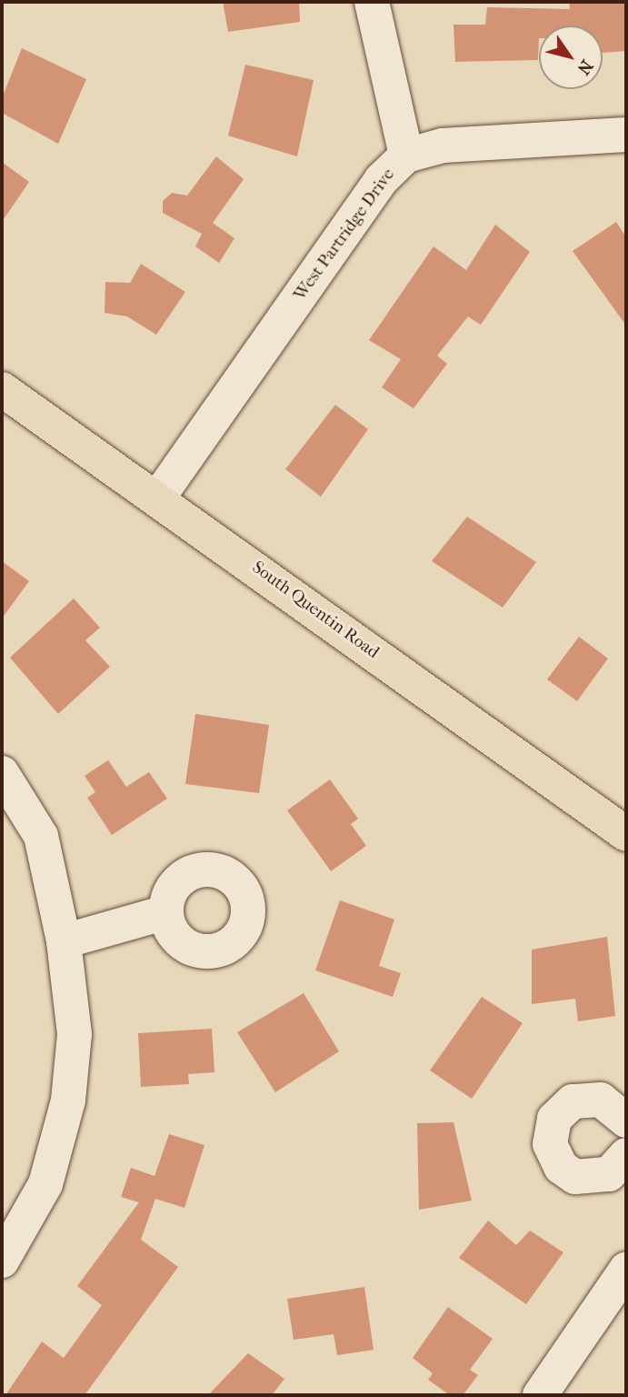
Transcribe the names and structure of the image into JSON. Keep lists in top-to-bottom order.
{
  "streets": {
    "main road": ["South Quentin Road"],
    "street": ["West Partridge Drive"]
  },
  "crossings": [
    ["West Partridge Drive", "South Quentin Road"]
  ],
  "north": "bottom right"
}
